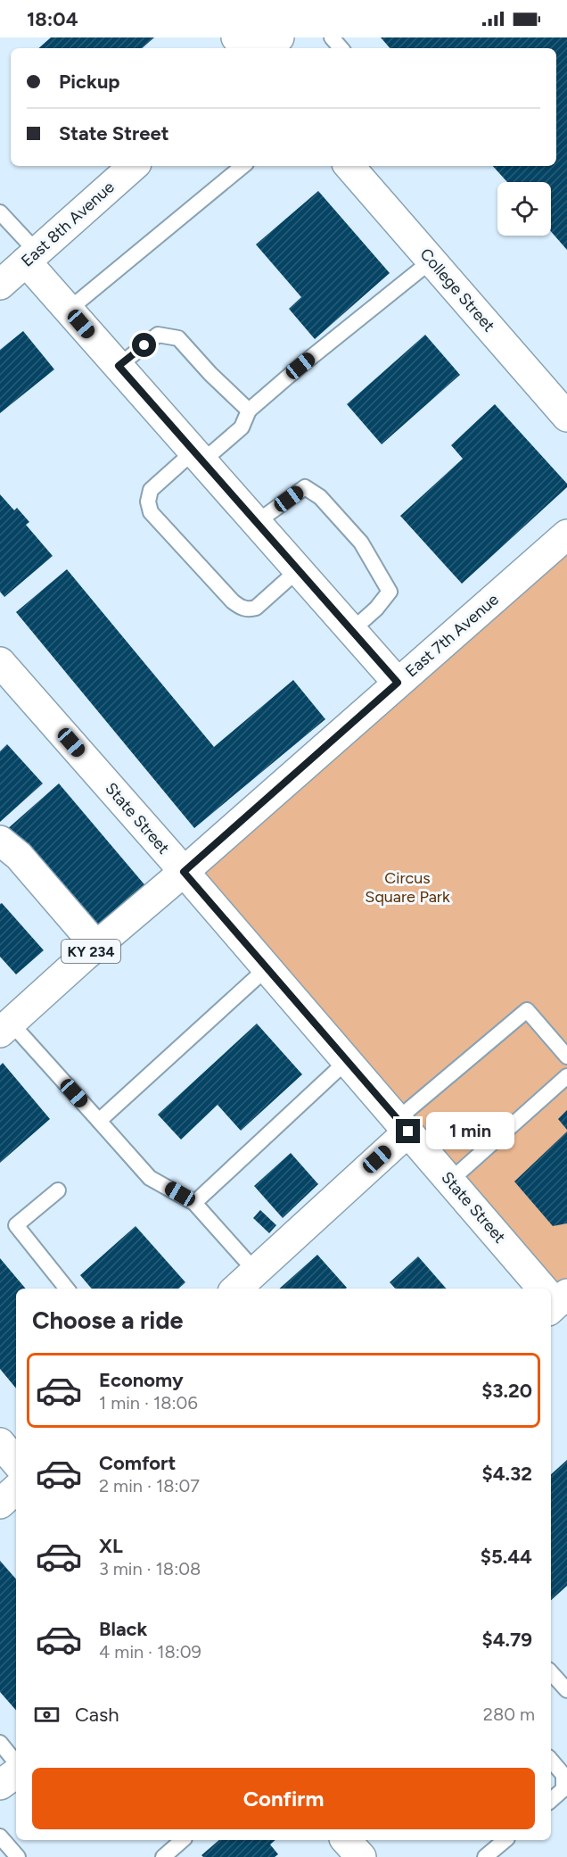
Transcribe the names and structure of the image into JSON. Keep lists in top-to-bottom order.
{
  "streets": {
    "street": [
      "East 8th Avenue",
      "College Street",
      "East 7th Avenue",
      "State Street",
      "KY 234"
    ]
  },
  "crossings": [
    ["East 7th Avenue", "State Street"]
  ],
  "parks": ["Circus Square Park"],
  "page": {
    "status": "18:04",
    "banner": ["Pickup", "State Street"],
    "bubble": "1 min",
    "heading": "Choose a ride",
    "list": [
      {
        "name": "Economy",
        "note": "1 min · 18:06",
        "value": "$3.20"
      },
      {
        "name": "Comfort",
        "note": "2 min · 18:07",
        "value": "$4.32"
      },
      {
        "name": "XL",
        "note": "3 min · 18:08",
        "value": "$5.44"
      },
      {
        "name": "Black",
        "note": "4 min · 18:09",
        "value": "$4.79"
      }
    ],
    "pay": ["Cash", "280 m"],
    "buttons": "Confirm"
  }
}
